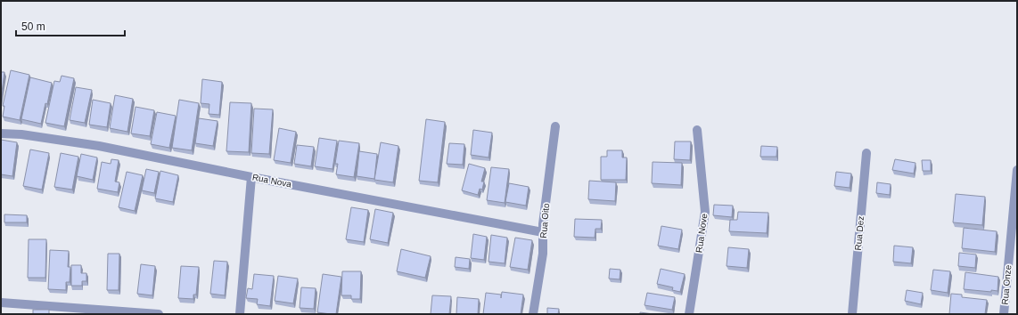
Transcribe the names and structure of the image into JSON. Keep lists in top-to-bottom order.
{
  "streets": {
    "street": [
      "Rua Nova",
      "Rua Oito",
      "Rua Nove",
      "Rua Dez",
      "Rua Onze"
    ]
  },
  "crossings": [
    ["Rua Nova", "Rua Oito"]
  ],
  "scale_bar": "50 m"
}
